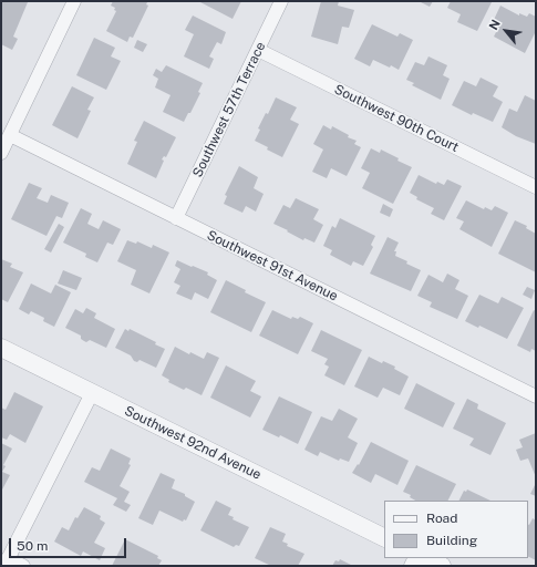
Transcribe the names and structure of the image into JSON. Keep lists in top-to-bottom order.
{
  "streets": {
    "street": [
      "Southwest 57th Terrace",
      "Southwest 90th Court",
      "Southwest 91st Avenue",
      "Southwest 92nd Avenue"
    ]
  },
  "crossings": [
    ["Southwest 57th Terrace", "Southwest 90th Court"],
    ["Southwest 57th Terrace", "Southwest 91st Avenue"]
  ],
  "legend": ["Road", "Building"],
  "scale_bar": "50 m",
  "north": "top left"
}
